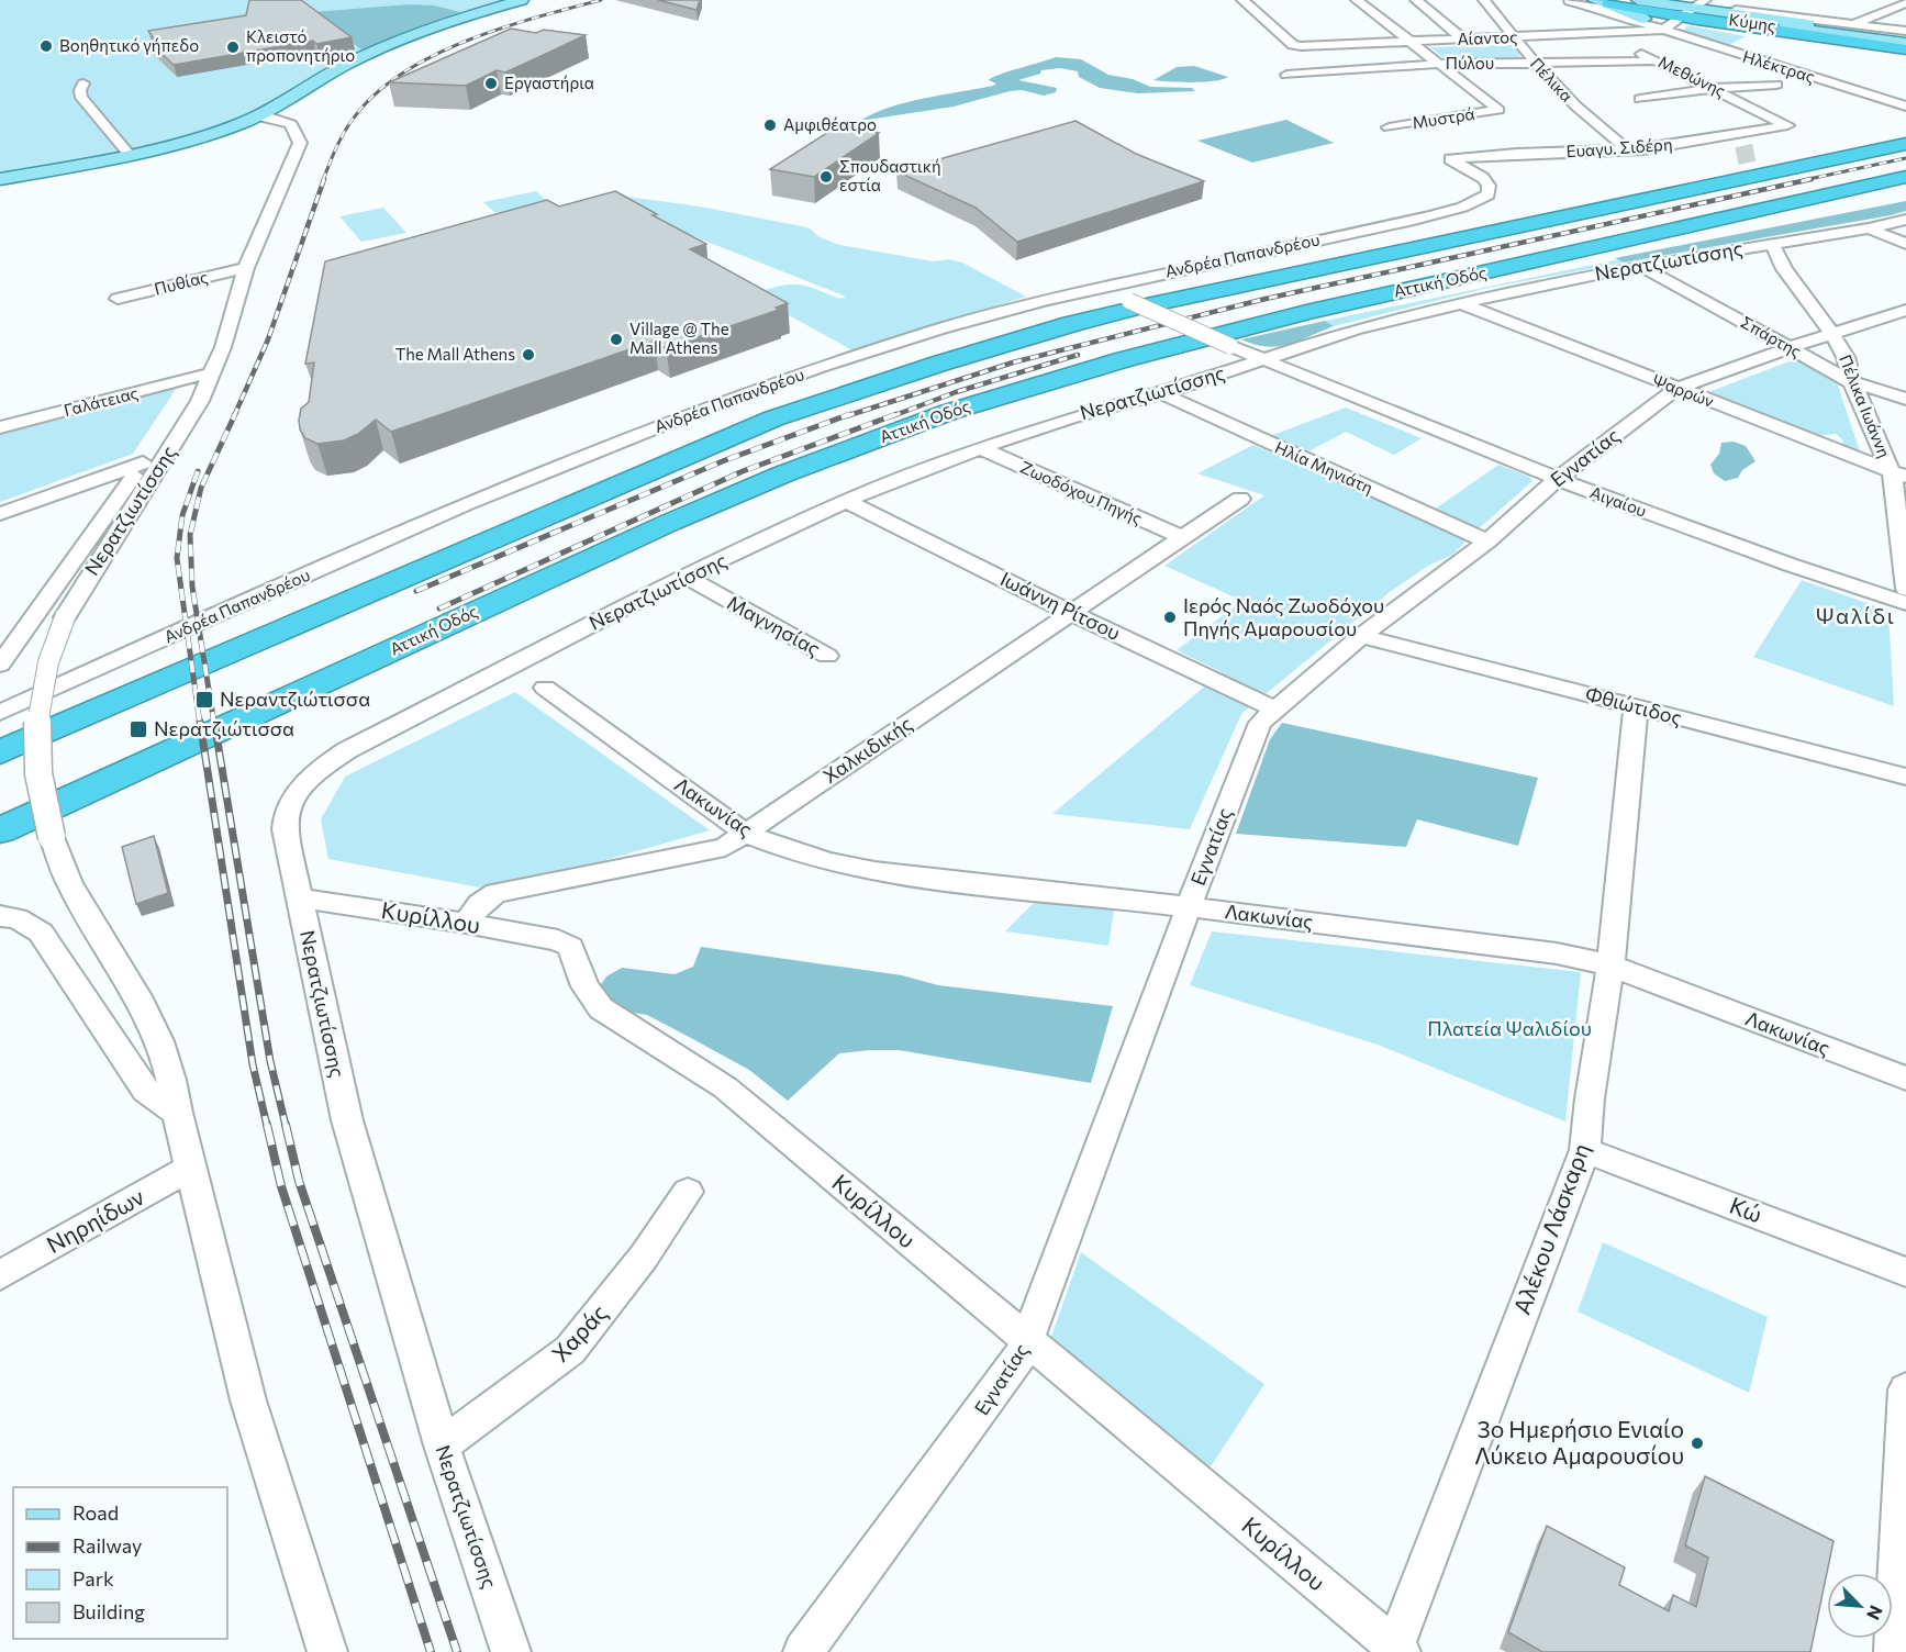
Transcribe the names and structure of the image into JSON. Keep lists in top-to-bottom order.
{
  "streets": {
    "highway": ["Αττική Οδός"],
    "main road": ["Κύμης"],
    "street": [
      "Αίαντος",
      "Πύλου",
      "Ηλέκτρας",
      "Μεθώνης",
      "Πέλικα",
      "Μυστρά",
      "Ευαγυ. Σιδέρη",
      "Ανδρέα Παπανδρέου",
      "Νερατζιωτίσσης",
      "Πυθίας",
      "Σπάρτης",
      "Ψαρρών",
      "Γαλάτειας",
      "Πέλικα Ιωάννη",
      "Εγνατίας",
      "Ηλία Μηνιάτη",
      "Ζωοδόχου Πηγής",
      "Αιγαίου",
      "Ιωάννη Ρίτσου",
      "Μαγνησίας",
      "Φθιώτιδος",
      "Χαλκιδικής",
      "Λακωνίας",
      "Κυρίλλου",
      "Κώ",
      "Νηρηίδων",
      "Αλέκου Λάσκαρη",
      "Χαράς"
    ]
  },
  "crossings": [
    ["Κύμης", "Αίαντος"],
    ["Κύμης", "Ηλέκτρας"],
    ["Αίαντος", "Ηλέκτρας"],
    ["Αίαντος", "Μεθώνης"],
    ["Αίαντος", "Πέλικα"],
    ["Πύλου", "Μεθώνης"],
    ["Πύλου", "Πέλικα"],
    ["Πύλου", "Μυστρά"],
    ["Μεθώνης", "Ευαγυ. Σιδέρη"],
    ["Πέλικα", "Ευαγυ. Σιδέρη"],
    ["Ευαγυ. Σιδέρη", "Ανδρέα Παπανδρέου"],
    ["Ανδρέα Παπανδρέου", "Αιγαίου"],
    ["Νερατζιωτίσσης", "Πυθίας"],
    ["Νερατζιωτίσσης", "Σπάρτης"],
    ["Νερατζιωτίσσης", "Ψαρρών"],
    ["Νερατζιωτίσσης", "Γαλάτειας"],
    ["Νερατζιωτίσσης", "Πέλικα Ιωάννη"],
    ["Νερατζιωτίσσης", "Ηλία Μηνιάτη"],
    ["Νερατζιωτίσσης", "Ζωοδόχου Πηγής"],
    ["Νερατζιωτίσσης", "Αιγαίου"],
    ["Νερατζιωτίσσης", "Ιωάννη Ρίτσου"],
    ["Νερατζιωτίσσης", "Μαγνησίας"],
    ["Νερατζιωτίσσης", "Κυρίλλου"],
    ["Νερατζιωτίσσης", "Νηρηίδων"],
    ["Νερατζιωτίσσης", "Χαράς"],
    ["Αττική Οδός", "Αιγαίου"],
    ["Σπάρτης", "Πέλικα Ιωάννη"],
    ["Σπάρτης", "Εγνατίας"],
    ["Ψαρρών", "Πέλικα Ιωάννη"],
    ["Ψαρρών", "Εγνατίας"],
    ["Πέλικα Ιωάννη", "Εγνατίας"],
    ["Εγνατίας", "Ηλία Μηνιάτη"],
    ["Εγνατίας", "Αιγαίου"],
    ["Εγνατίας", "Ιωάννη Ρίτσου"],
    ["Εγνατίας", "Φθιώτιδος"],
    ["Εγνατίας", "Λακωνίας"],
    ["Εγνατίας", "Κυρίλλου"],
    ["Ζωοδόχου Πηγής", "Χαλκιδικής"],
    ["Ιωάννη Ρίτσου", "Χαλκιδικής"],
    ["Φθιώτιδος", "Αλέκου Λάσκαρη"],
    ["Χαλκιδικής", "Λακωνίας"],
    ["Χαλκιδικής", "Κυρίλλου"],
    ["Λακωνίας", "Αλέκου Λάσκαρη"],
    ["Κυρίλλου", "Αλέκου Λάσκαρη"],
    ["Κώ", "Αλέκου Λάσκαρη"]
  ],
  "districts": ["Ψαλίδι"],
  "parks": ["Πλατεία Ψαλιδίου"],
  "places": {
    "other": [
      "Βοηθητικό γήπεδο",
      "Κλειστό προπονητήριο",
      "Εργαστήρια",
      "Αμφιθέατρο",
      "Σπουδαστική εστία",
      "Village @ The Mall Athens",
      "The Mall Athens",
      "Ιερός Ναός Ζωοδόχου Πηγής Αμαρουσίου",
      "3ο Ημερήσιο Ενιαίο Λύκειο Αμαρουσίου"
    ],
    "transit": ["Νεραντζιώτισσα", "Νερατζιώτισσα"]
  },
  "legend": [
    "Road",
    "Railway",
    "Park",
    "Building"
  ],
  "north": "bottom right"
}
